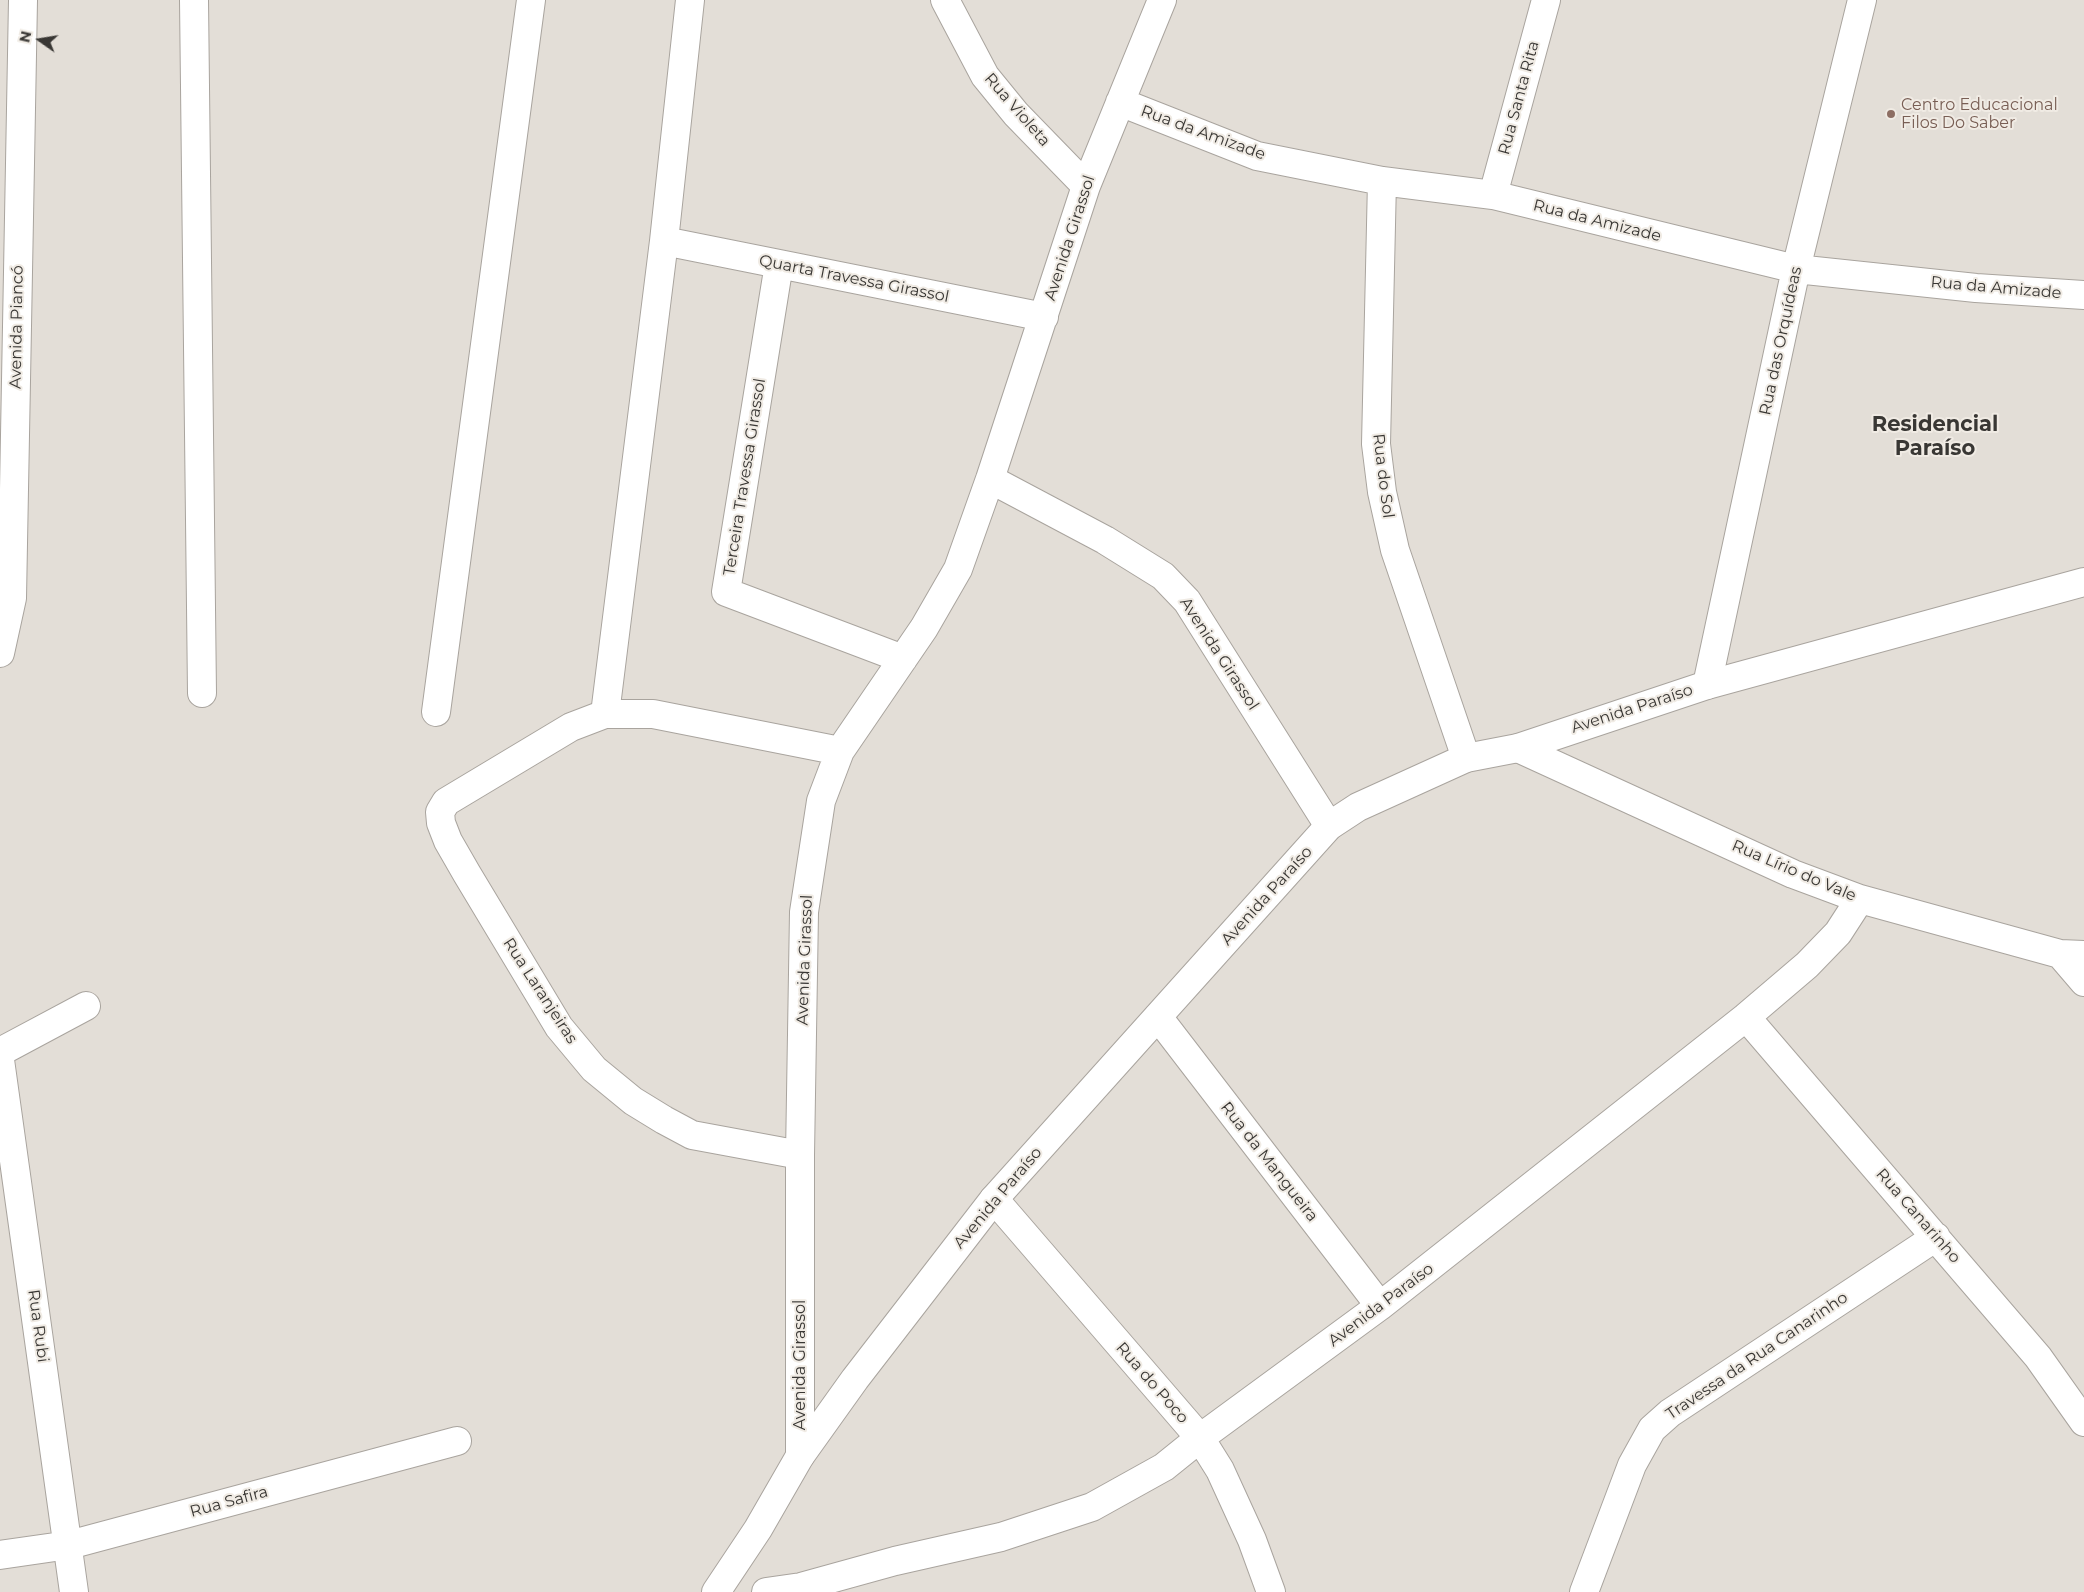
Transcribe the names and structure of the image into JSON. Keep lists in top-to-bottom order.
{
  "streets": {
    "street": [
      "Rua Santa Rita",
      "Rua Violeta",
      "Rua da Amizade",
      "Avenida Girassol",
      "Quarta Travessa Girassol",
      "Avenida Piancó",
      "Rua das Orquídeas",
      "Rua do Sol",
      "Terceira Travessa Girassol",
      "Avenida Paraíso",
      "Rua Lírio do Vale",
      "Rua Laranjeiras",
      "Rua da Mangueira",
      "Rua Canarinho",
      "Rua Rubi",
      "Travessa da Rua Canarinho",
      "Rua do Poco",
      "Rua Safira"
    ]
  },
  "crossings": [
    ["Rua Santa Rita", "Rua da Amizade"],
    ["Rua Violeta", "Avenida Girassol"],
    ["Rua da Amizade", "Avenida Girassol"],
    ["Rua da Amizade", "Rua das Orquídeas"],
    ["Rua da Amizade", "Rua do Sol"],
    ["Avenida Girassol", "Quarta Travessa Girassol"],
    ["Avenida Girassol", "Terceira Travessa Girassol"],
    ["Avenida Girassol", "Avenida Paraíso"],
    ["Avenida Girassol", "Rua Laranjeiras"],
    ["Quarta Travessa Girassol", "Terceira Travessa Girassol"],
    ["Rua das Orquídeas", "Avenida Paraíso"],
    ["Rua do Sol", "Avenida Paraíso"],
    ["Avenida Paraíso", "Rua Lírio do Vale"],
    ["Avenida Paraíso", "Rua da Mangueira"],
    ["Avenida Paraíso", "Rua Canarinho"],
    ["Avenida Paraíso", "Rua do Poco"],
    ["Rua Canarinho", "Travessa da Rua Canarinho"],
    ["Rua Rubi", "Rua Safira"]
  ],
  "districts": ["Residencial Paraíso"],
  "places": ["Centro Educacional Filos Do Saber"],
  "north": "left"
}
